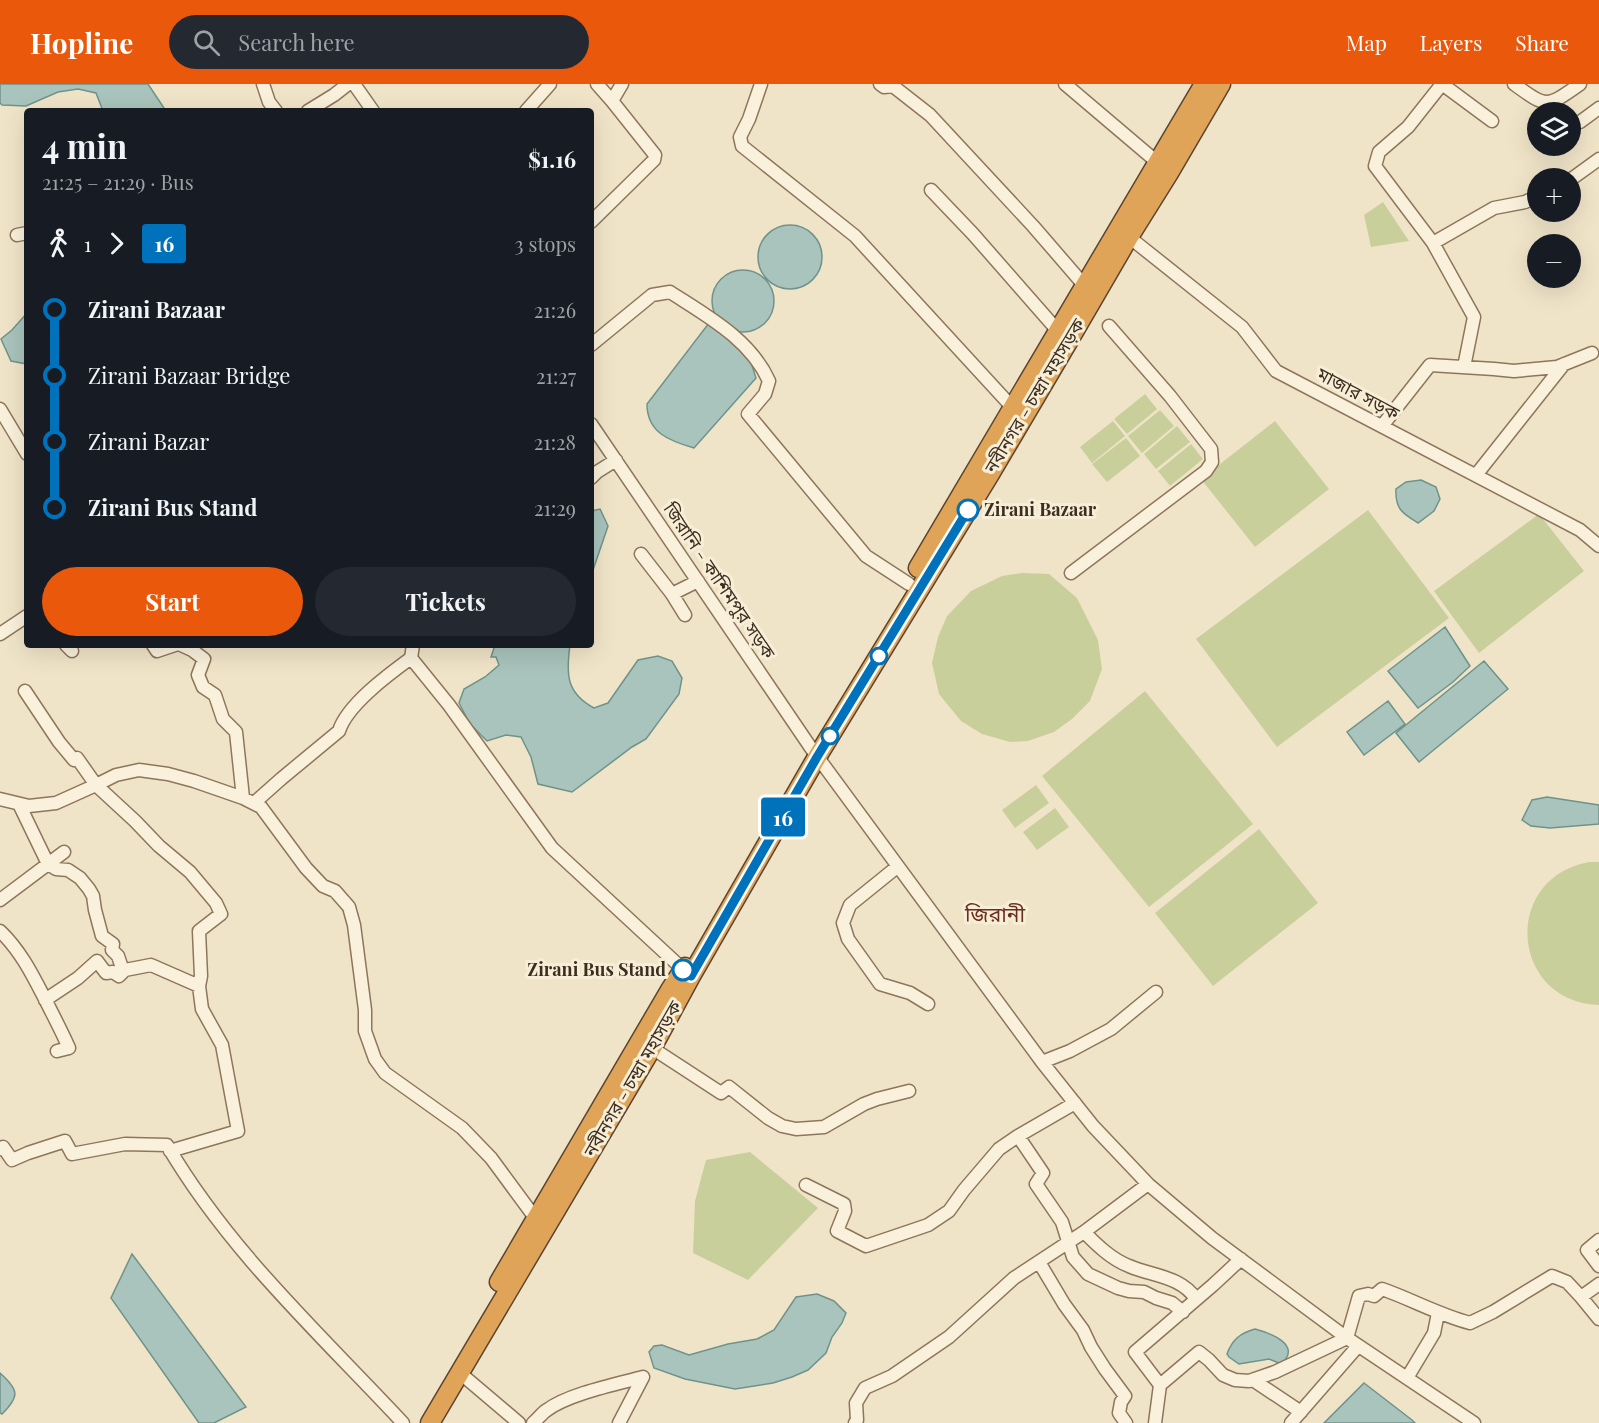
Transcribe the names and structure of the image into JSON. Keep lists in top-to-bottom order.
{
  "streets": {
    "highway": ["নবীনগর - চন্দ্রা মহাসড়ক"],
    "street": ["মাজার সড়ক", "জিরানি - কাশিমপুর সড়ক"]
  },
  "crossings": [
    ["মাজার সড়ক", "নবীনগর - চন্দ্রা মহাসড়ক"],
    ["নবীনগর - চন্দ্রা মহাসড়ক", "জিরানি - কাশিমপুর সড়ক"]
  ],
  "districts": ["জিরানী"],
  "places": ["Zirani Bazaar", "Zirani Bus Stand"],
  "lines": ["bus line 16"],
  "page": {
    "header": "Hopline",
    "search": "Search here",
    "nav": ["Map", "Layers", "Share"],
    "on_map": "16",
    "map_buttons": ["+", "−"],
    "heading": ["4 min", "21:25 – 21:29 · Bus", "$1.16"],
    "legs": ["1", "16", "3 stops"],
    "list": [
      {
        "name": "Zirani Bazaar",
        "value": "21:26"
      },
      {
        "name": "Zirani Bazaar Bridge",
        "value": "21:27"
      },
      {
        "name": "Zirani Bazar",
        "value": "21:28"
      },
      {
        "name": "Zirani Bus Stand",
        "value": "21:29"
      }
    ],
    "buttons": ["Start", "Tickets"]
  }
}
